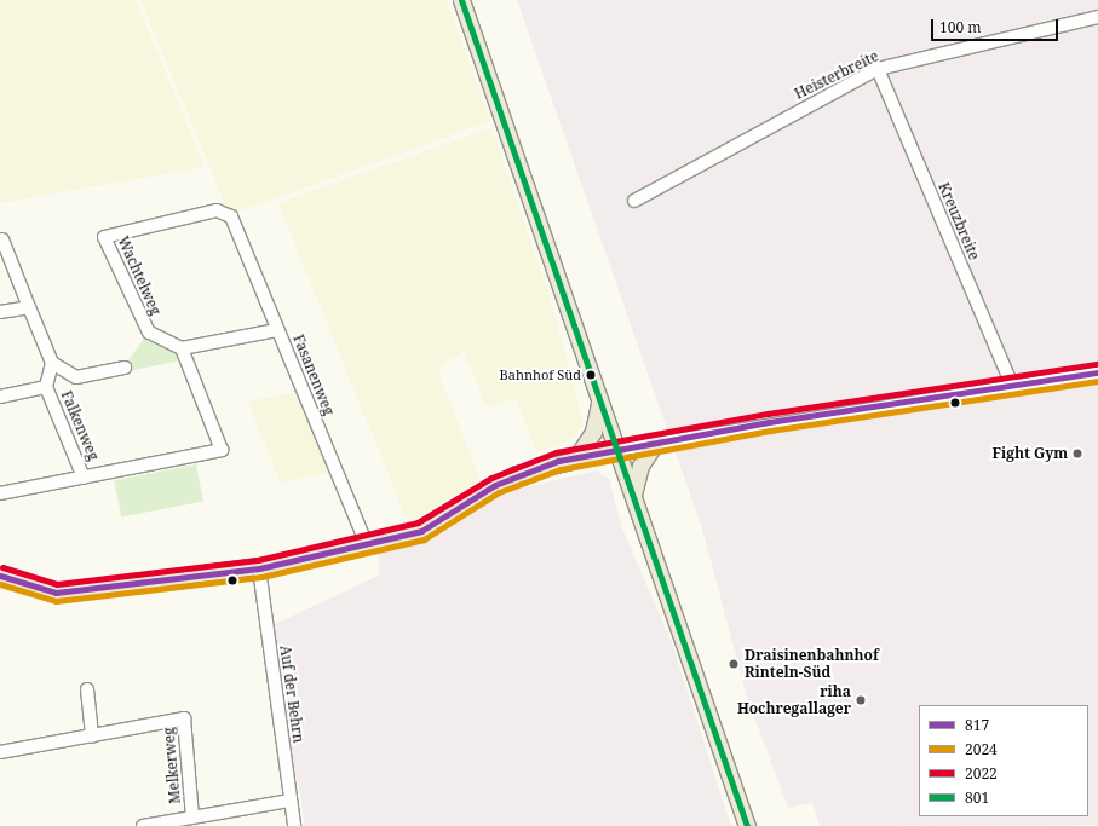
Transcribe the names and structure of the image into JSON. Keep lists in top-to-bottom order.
{
  "streets": {
    "street": [
      "Heisterbreite",
      "Kreuzbreite",
      "Wachtelweg",
      "Fasanenweg",
      "Falkenweg",
      "Auf der Behrn",
      "Melkerweg"
    ]
  },
  "crossings": [
    ["Heisterbreite", "Kreuzbreite"],
    ["Wachtelweg", "Fasanenweg"],
    ["Wachtelweg", "Falkenweg"]
  ],
  "places": [
    "Bahnhof Süd",
    "Fight Gym",
    "Draisinenbahnhof Rinteln-Süd",
    "riha Hochregallager"
  ],
  "lines": [
    "transit line 801",
    "transit line 2022",
    "transit line 817",
    "transit line 2024"
  ],
  "legend": [
    "817",
    "2024",
    "2022",
    "801"
  ],
  "scale_bar": "100 m"
}
